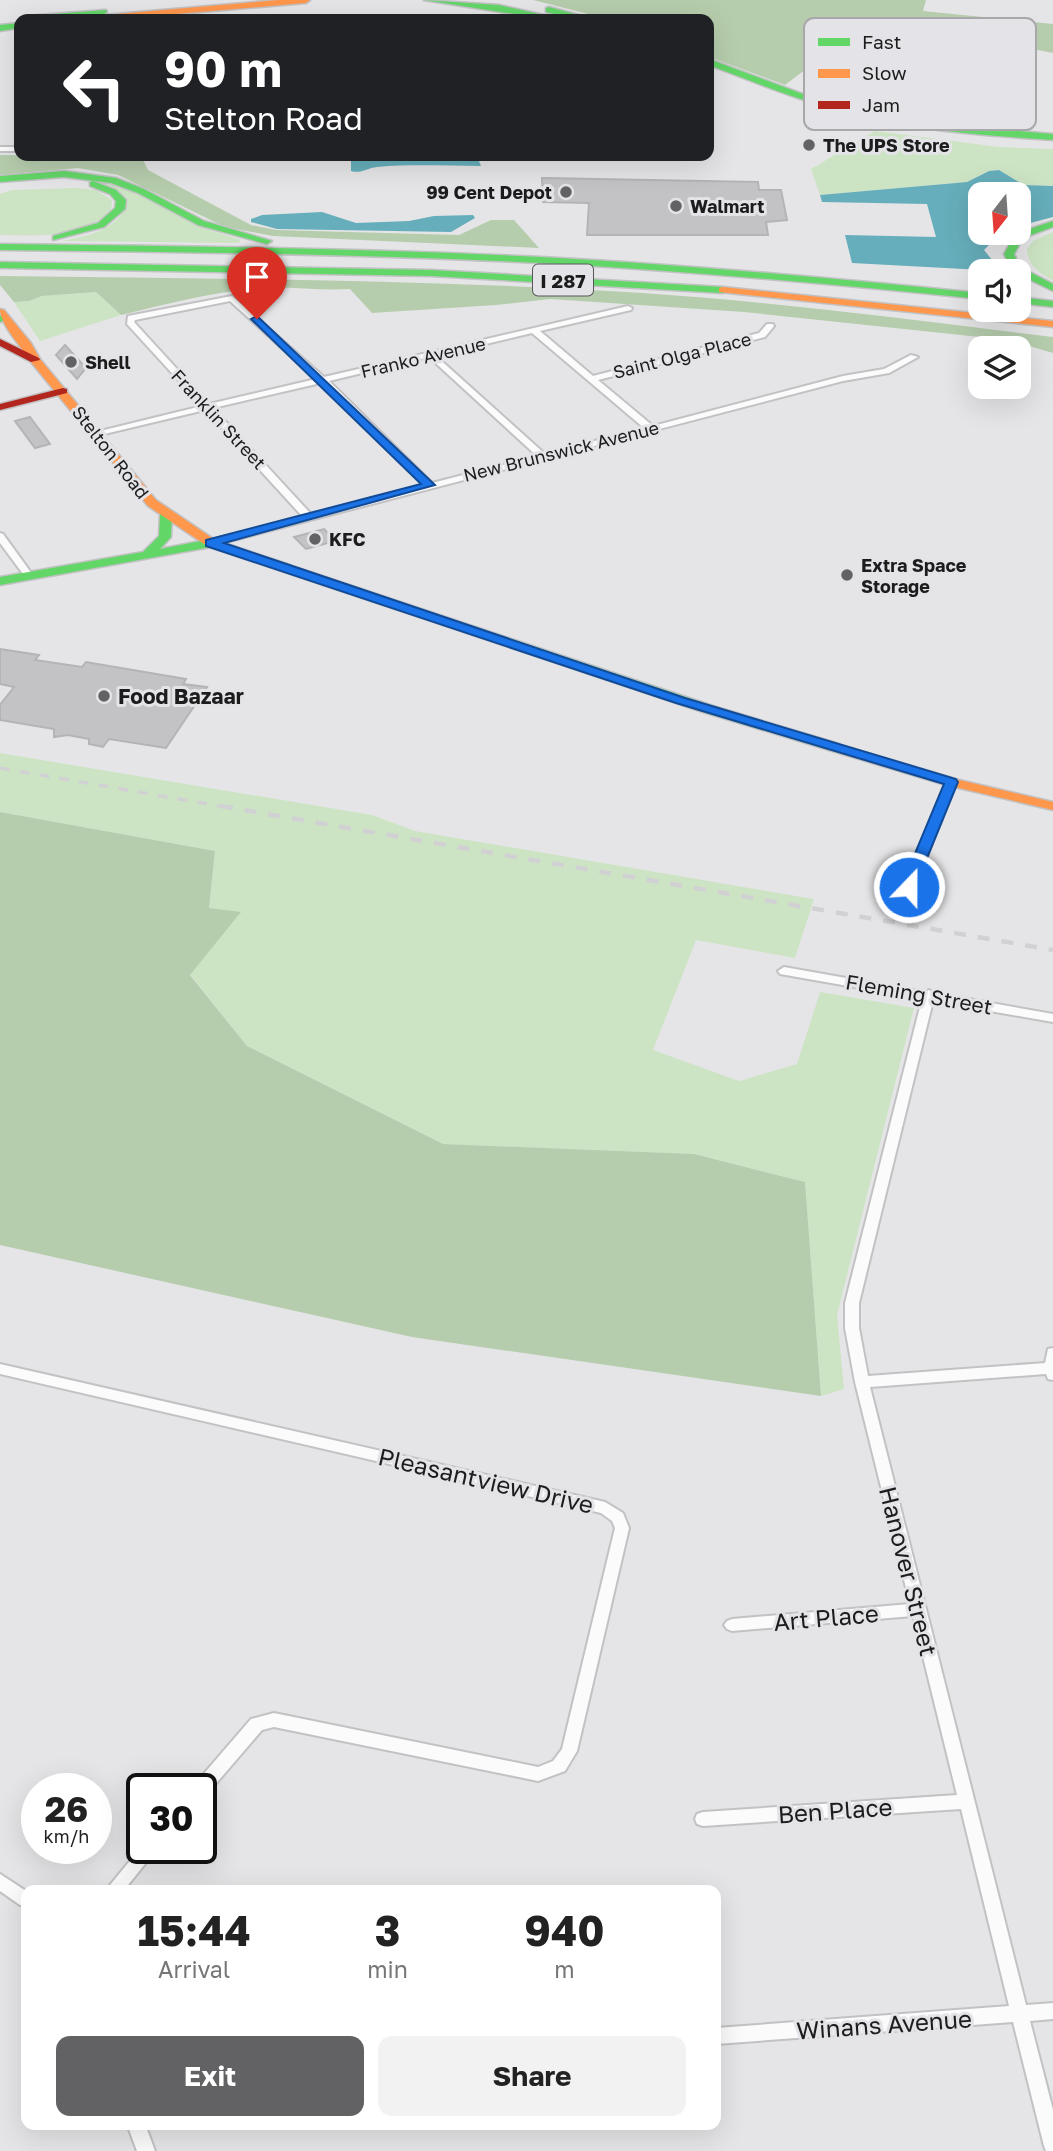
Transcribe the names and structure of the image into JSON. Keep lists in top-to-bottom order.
{
  "streets": {
    "main road": ["I 287", "New Brunswick Avenue", "Stelton Road"],
    "street": [
      "Saint Olga Place",
      "Franko Avenue",
      "Franklin Street",
      "Fleming Street",
      "Pleasantview Drive",
      "Hanover Street",
      "Art Place",
      "Ben Place",
      "Winans Avenue"
    ]
  },
  "crossings": [
    ["Franko Avenue", "Franklin Street"],
    ["Franko Avenue", "Stelton Road"],
    ["Franklin Street", "New Brunswick Avenue"],
    ["New Brunswick Avenue", "Stelton Road"],
    ["Fleming Street", "Hanover Street"],
    ["Hanover Street", "Art Place"],
    ["Hanover Street", "Ben Place"],
    ["Hanover Street", "Winans Avenue"]
  ],
  "places": [
    "The UPS Store",
    "99 Cent Depot",
    "Walmart",
    "Shell",
    "KFC",
    "Extra Space Storage",
    "Food Bazaar"
  ],
  "legend": ["Fast", "Slow", "Jam"],
  "north": "bottom",
  "page": {
    "turn": ["90 m", "Stelton Road"],
    "speed": "26 km/h",
    "limit": "30",
    "eta": [
      "15:44",
      "Arrival",
      "3",
      "min",
      "940",
      "m"
    ],
    "buttons": ["Exit", "Share"]
  }
}
